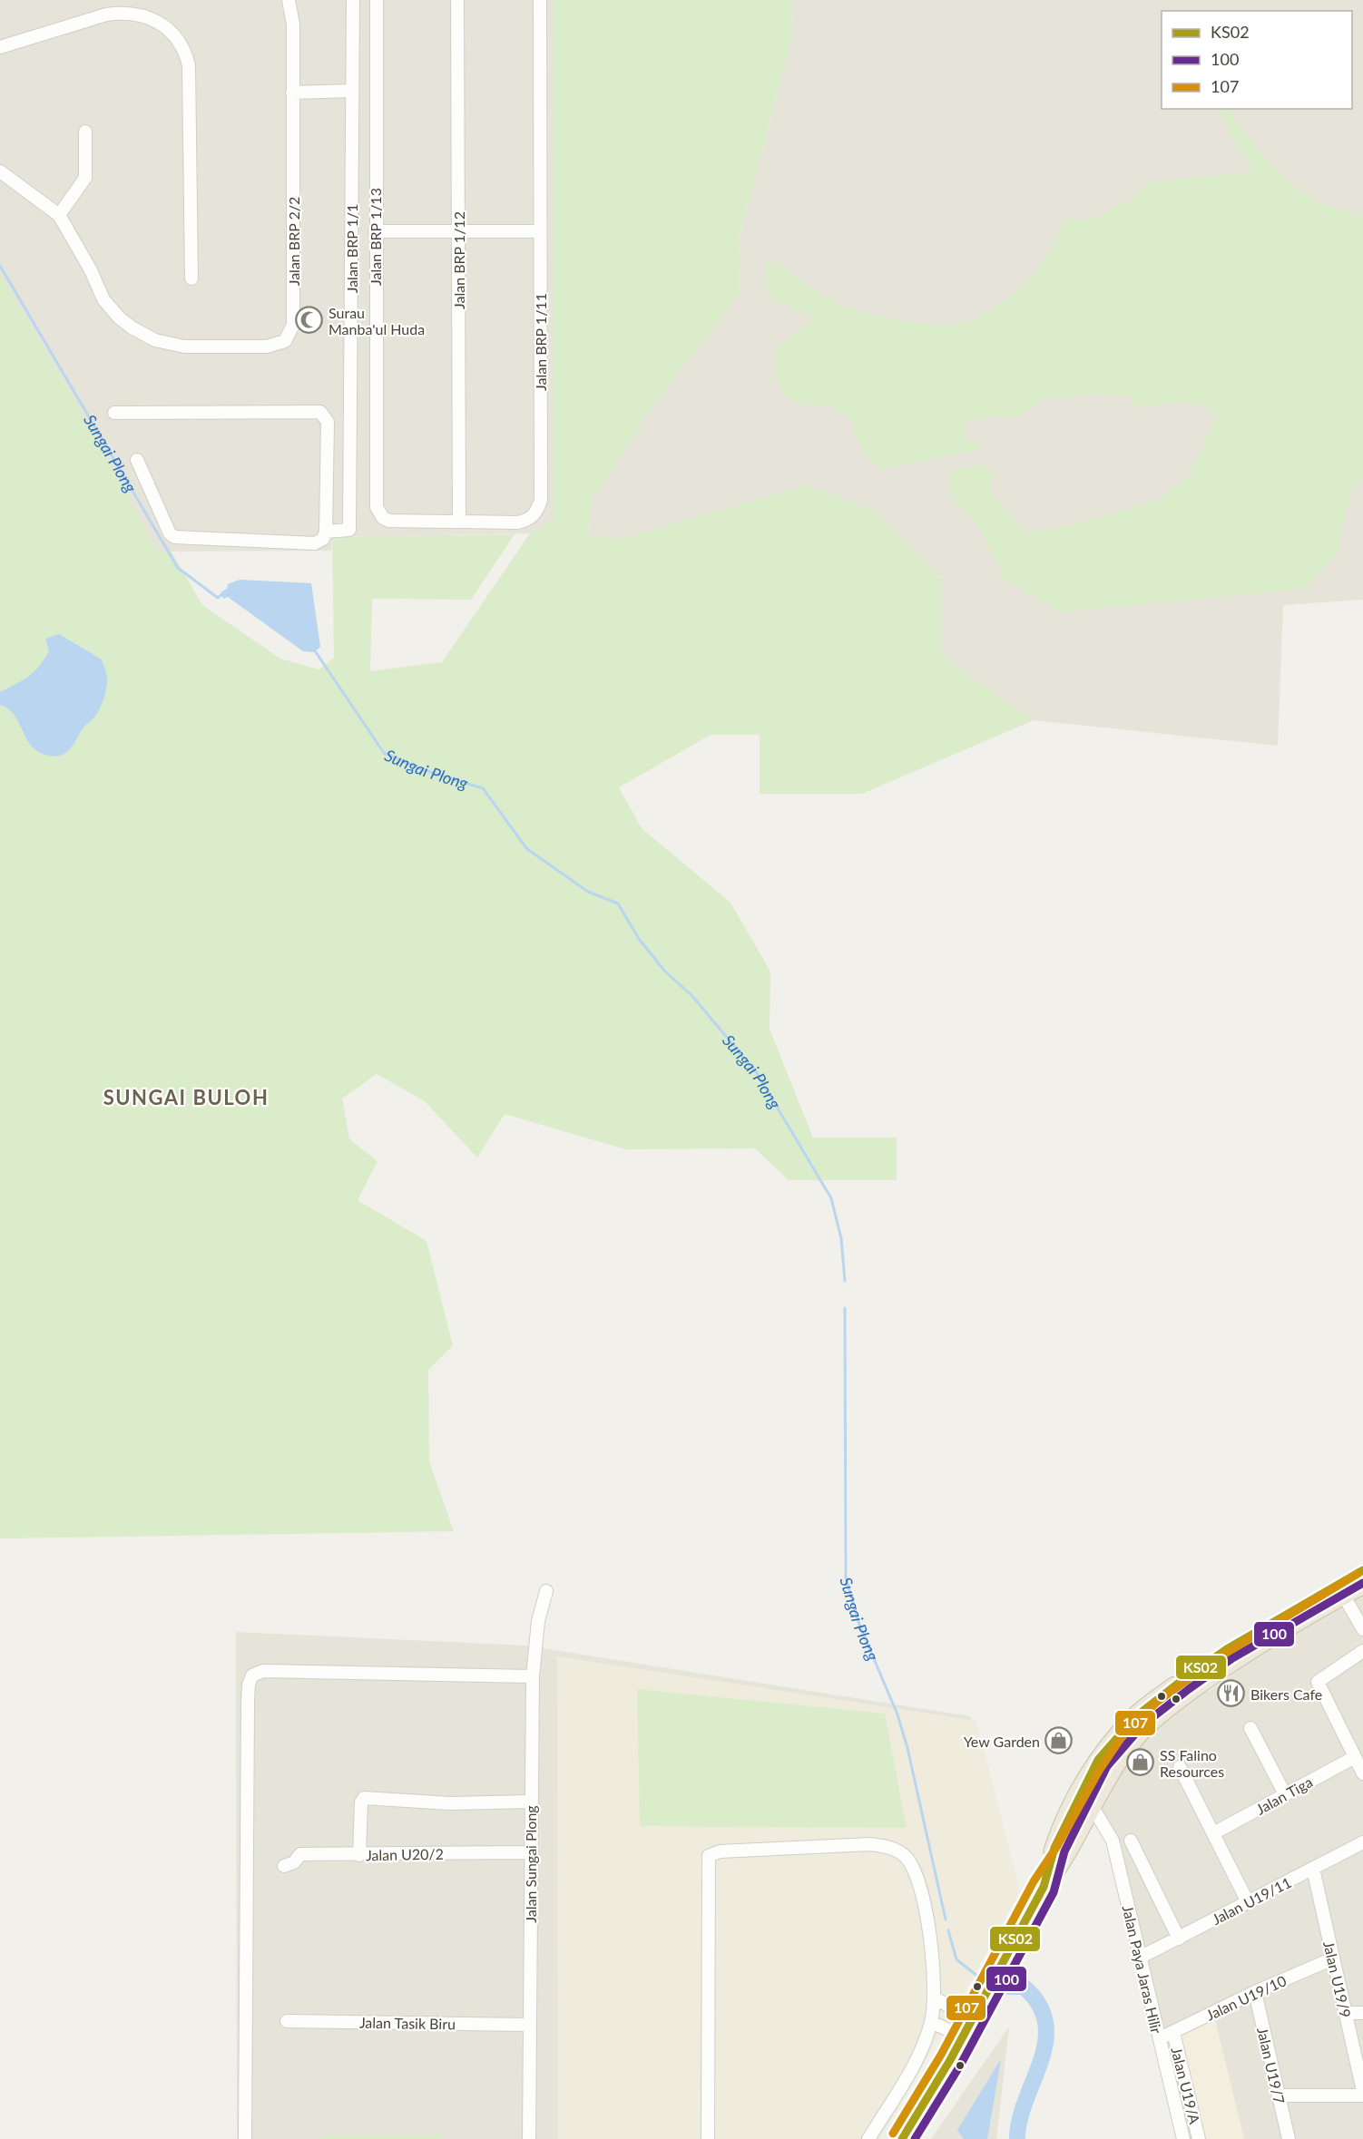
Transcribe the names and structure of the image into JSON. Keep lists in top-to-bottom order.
{
  "streets": {
    "street": [
      "Jalan BRP 1/13",
      "Jalan BRP 2/2",
      "Jalan BRP 1/1",
      "Jalan BRP 1/12",
      "Jalan BRP 1/11",
      "Jalan Tiga",
      "Jalan U20/2",
      "Jalan Sungai Plong",
      "Jalan U19/11",
      "Jalan Paya Jaras Hilir",
      "Jalan U19/9",
      "Jalan U19/10",
      "Jalan Tasik Biru",
      "Jalan U19/7",
      "Jalan U19/A"
    ]
  },
  "crossings": [
    ["Jalan BRP 1/13", "Jalan BRP 1/11"],
    ["Jalan BRP 1/12", "Jalan BRP 1/11"],
    ["Jalan U20/2", "Jalan Sungai Plong"],
    ["Jalan Sungai Plong", "Jalan Tasik Biru"],
    ["Jalan U19/11", "Jalan Paya Jaras Hilir"],
    ["Jalan U19/11", "Jalan U19/9"],
    ["Jalan Paya Jaras Hilir", "Jalan U19/10"],
    ["Jalan U19/9", "Jalan U19/10"],
    ["Jalan U19/10", "Jalan U19/7"],
    ["Jalan U19/10", "Jalan U19/A"]
  ],
  "districts": ["SUNGAI BULOH"],
  "water": ["Sungai Plong"],
  "places": {
    "mosque": ["Surau Manba'ul Huda"],
    "restaurant": ["Bikers Cafe"],
    "shop": ["Yew Garden", "SS Falino Resources"]
  },
  "lines": ["transit line KS02", "transit line 107", "transit line 100"],
  "legend": ["KS02", "100", "107"]
}
